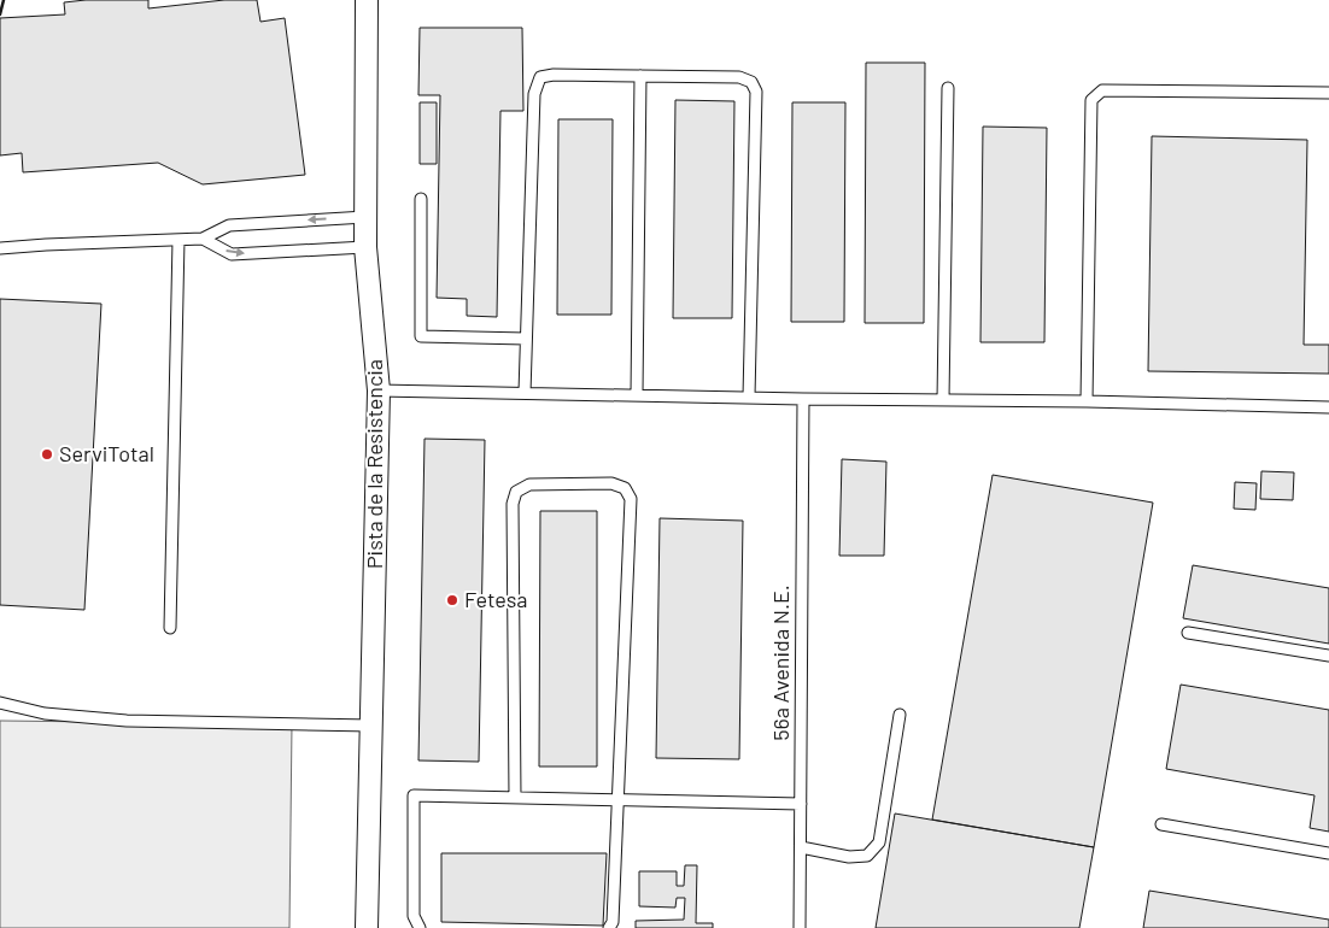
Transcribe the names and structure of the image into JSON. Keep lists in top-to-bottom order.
{
  "streets": {
    "street": ["Pista de la Resistencia"],
    "lane": ["56a Avenida N.E."]
  },
  "places": ["ServiTotal", "Fetesa"]
}
